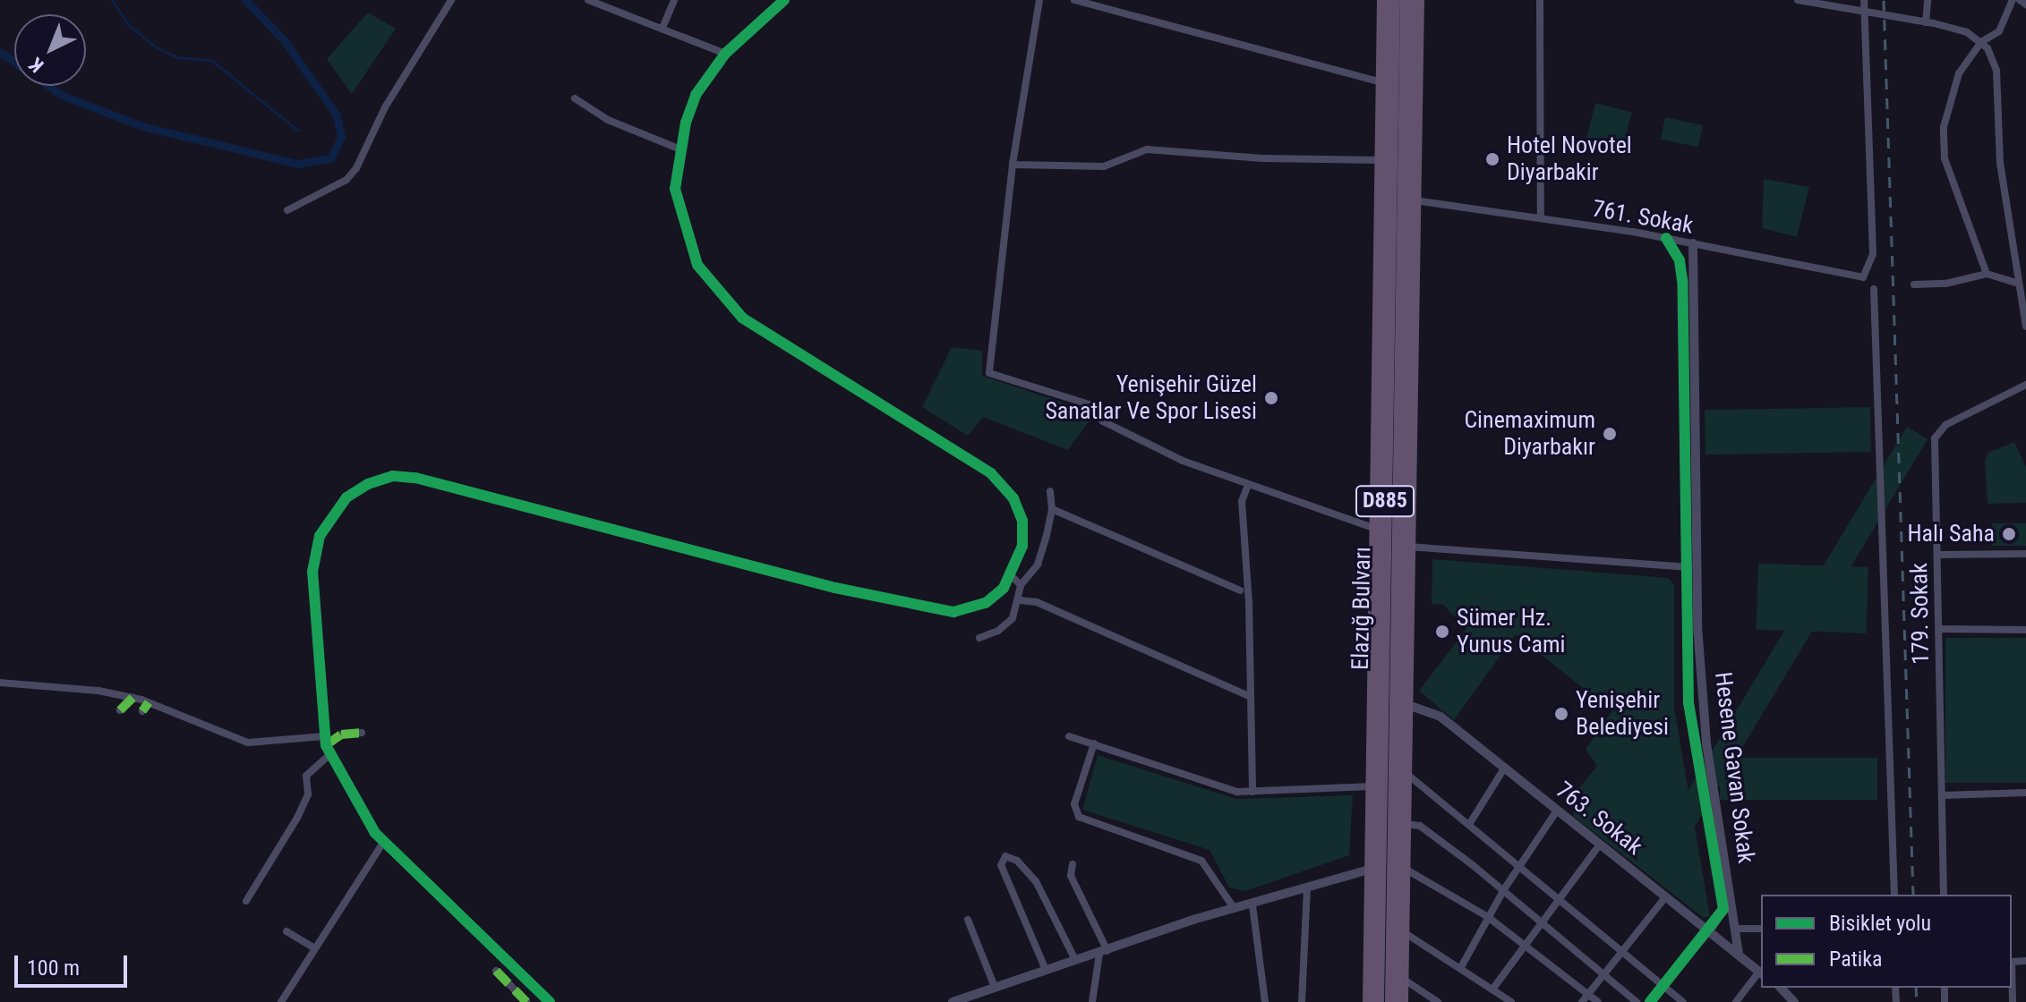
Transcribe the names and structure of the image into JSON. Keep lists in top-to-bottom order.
{
  "streets": {
    "highway": ["D885", "Elazığ Bulvarı"],
    "street": [
      "761. Sokak",
      "179. Sokak",
      "Hesene Gavan Sokak",
      "763. Sokak"
    ]
  },
  "crossings": [
    ["761. Sokak", "Hesene Gavan Sokak"],
    ["Hesene Gavan Sokak", "763. Sokak"]
  ],
  "places": [
    "Hotel Novotel Diyarbakir",
    "Yenişehir Güzel Sanatlar Ve Spor Lisesi",
    "Cinemaximum Diyarbakır",
    "Halı Saha",
    "Sümer Hz. Yunus Cami",
    "Yenişehir Belediyesi"
  ],
  "legend": ["Bisiklet yolu", "Patika"],
  "scale_bar": "100 m",
  "north": "bottom left"
}
